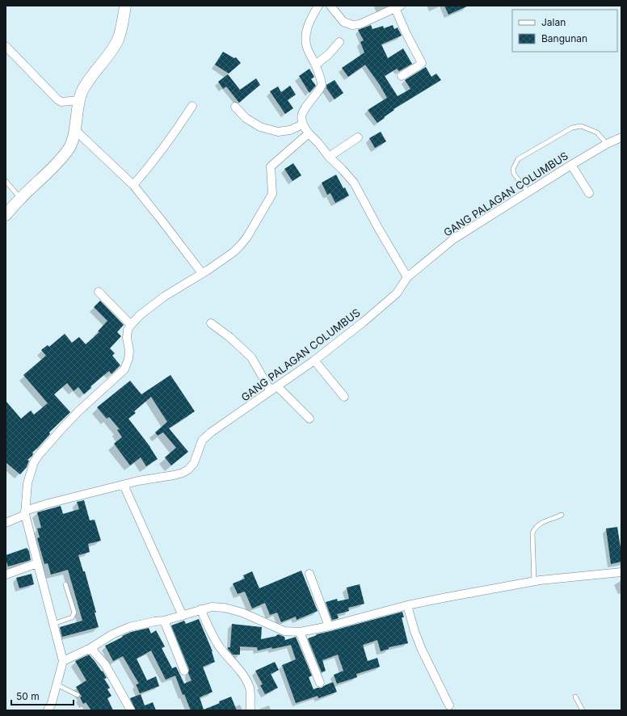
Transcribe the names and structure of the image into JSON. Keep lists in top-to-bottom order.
{
  "streets": {
    "street": ["GANG PALAGAN COLUMBUS"]
  },
  "legend": ["Jalan", "Bangunan"],
  "scale_bar": "50 m"
}
